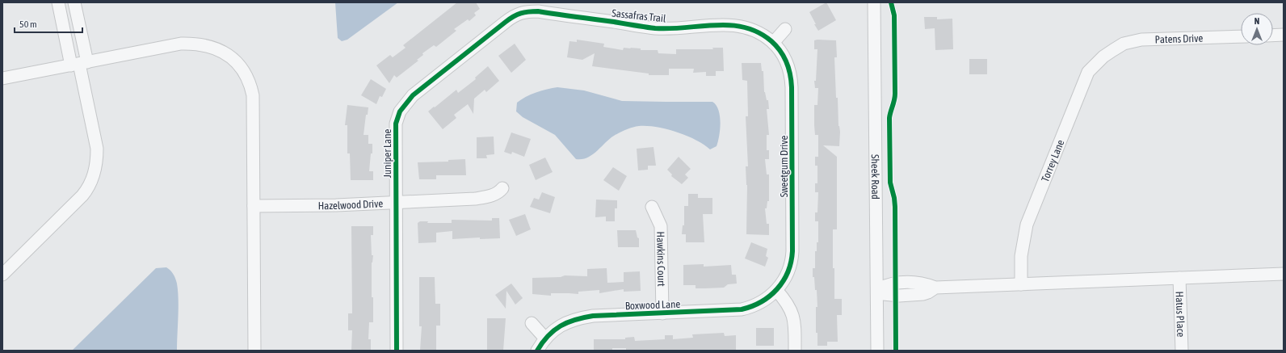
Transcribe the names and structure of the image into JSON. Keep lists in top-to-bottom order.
{
  "streets": {
    "street": [
      "Sassafras Trail",
      "Patens Drive",
      "Juniper Lane",
      "Torrey Lane",
      "Sweetgum Drive",
      "Sheek Road",
      "Hazelwood Drive",
      "Hawkins Court",
      "Boxwood Lane",
      "Hatus Place"
    ]
  },
  "crossings": [
    ["Sassafras Trail", "Juniper Lane"],
    ["Sassafras Trail", "Sweetgum Drive"],
    ["Patens Drive", "Torrey Lane"],
    ["Juniper Lane", "Hazelwood Drive"],
    ["Sweetgum Drive", "Boxwood Lane"],
    ["Hawkins Court", "Boxwood Lane"]
  ],
  "scale_bar": "50 m",
  "north": "top"
}
